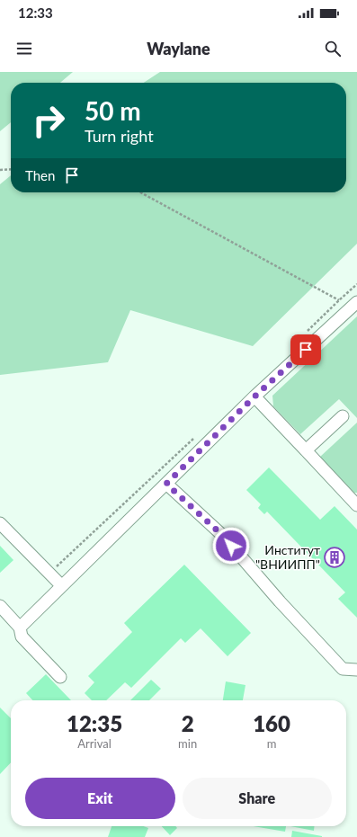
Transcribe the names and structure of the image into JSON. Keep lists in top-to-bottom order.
{
  "places": {
    "building": ["Институт \"ВНИИПП\""]
  },
  "page": {
    "status": "12:33",
    "header": "Waylane",
    "turn": ["50 m", "Turn right"],
    "then": "Then",
    "eta": [
      "12:35",
      "Arrival",
      "2",
      "min",
      "160",
      "m"
    ],
    "buttons": ["Exit", "Share"]
  }
}
